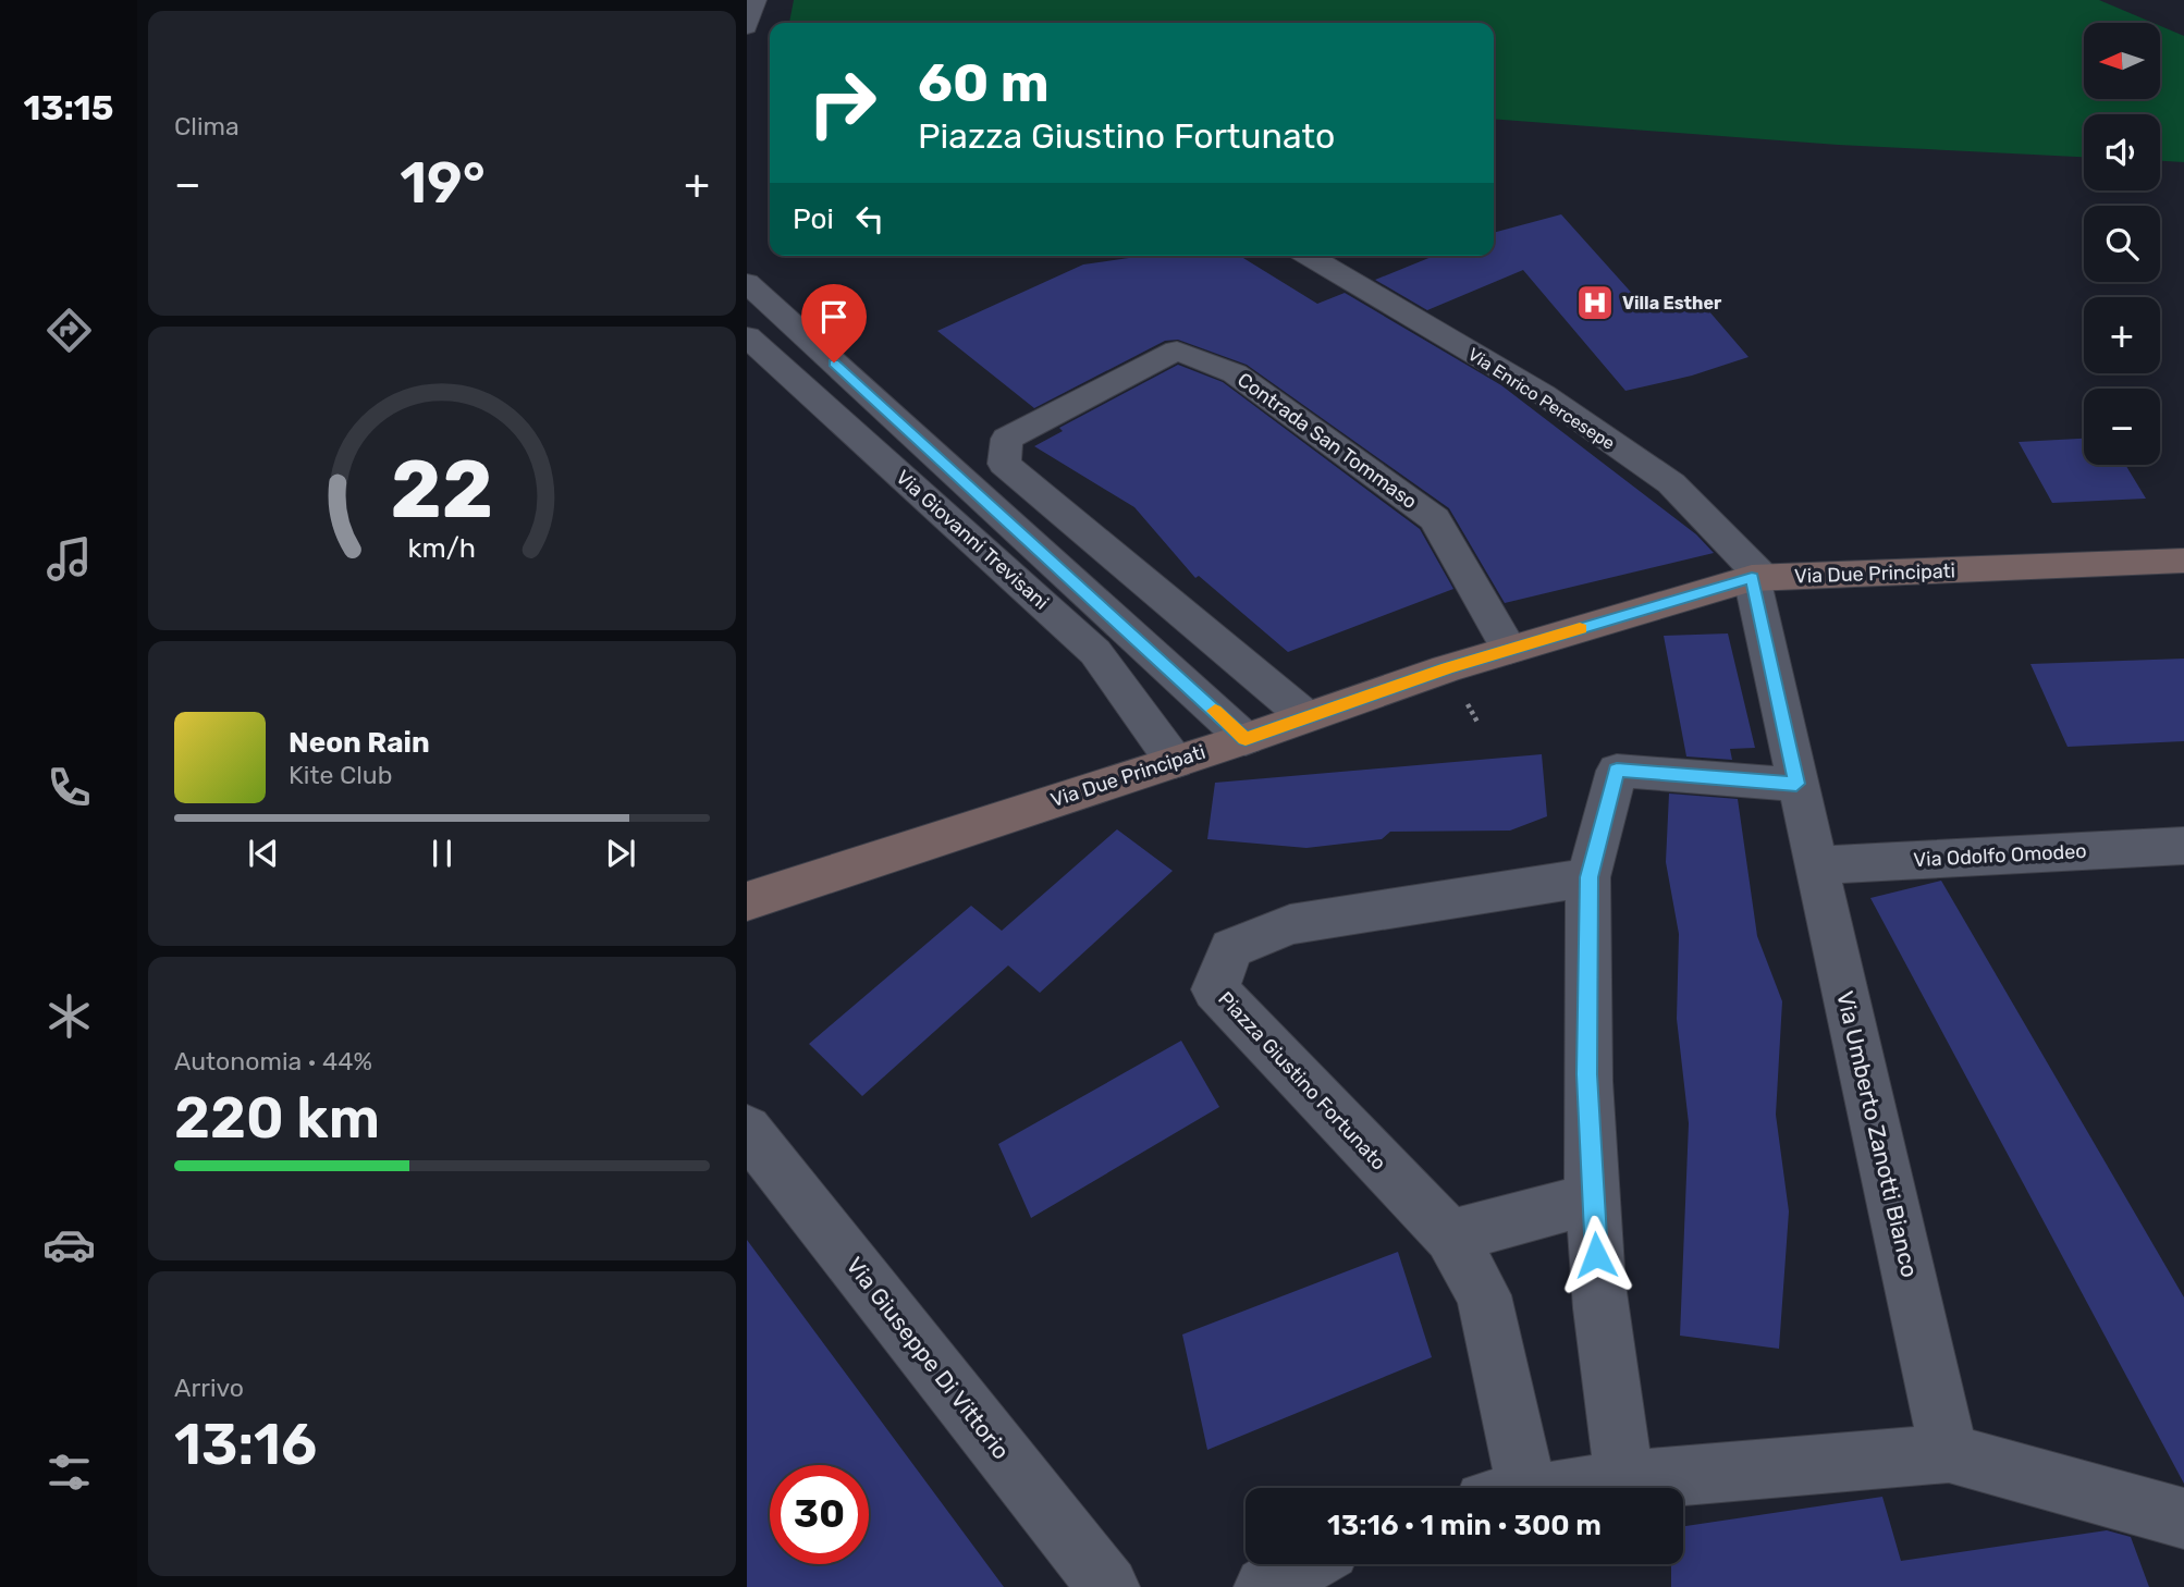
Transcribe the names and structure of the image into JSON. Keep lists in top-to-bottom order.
{
  "streets": {
    "street": [
      "Via Enrico Percesepe",
      "Contrada San Tommaso",
      "Via Giovanni Trevisani",
      "Via Due Principati",
      "Via Odolfo Omodeo",
      "Piazza Giustino Fortunato",
      "Via Umberto Zanotti Bianco",
      "Via Giuseppe Di Vittorio"
    ]
  },
  "crossings": [
    ["Via Enrico Percesepe", "Via Due Principati"],
    ["Via Enrico Percesepe", "Via Umberto Zanotti Bianco"],
    ["Contrada San Tommaso", "Via Due Principati"],
    ["Via Giovanni Trevisani", "Via Due Principati"],
    ["Via Due Principati", "Via Umberto Zanotti Bianco"],
    ["Via Odolfo Omodeo", "Via Umberto Zanotti Bianco"],
    ["Piazza Giustino Fortunato", "Via Umberto Zanotti Bianco"]
  ],
  "places": {
    "hospital": ["Villa Esther"]
  },
  "north": "left",
  "page": {
    "tabs": "13:15",
    "tile": [
      "Clima",
      ["Autonomia · 44%", "220 km"],
      ["Arrivo", "13:16"]
    ],
    "map_buttons": ["+", "−"],
    "turn": ["60 m", "Piazza Giustino Fortunato"],
    "heat": ["−", "19°", "+"],
    "then": "Poi",
    "song": ["Neon Rain", "Kite Club"],
    "limit": "30",
    "trip": "13:16 · 1 min · 300 m",
    "gauge": ["22", "km/h"]
  }
}
